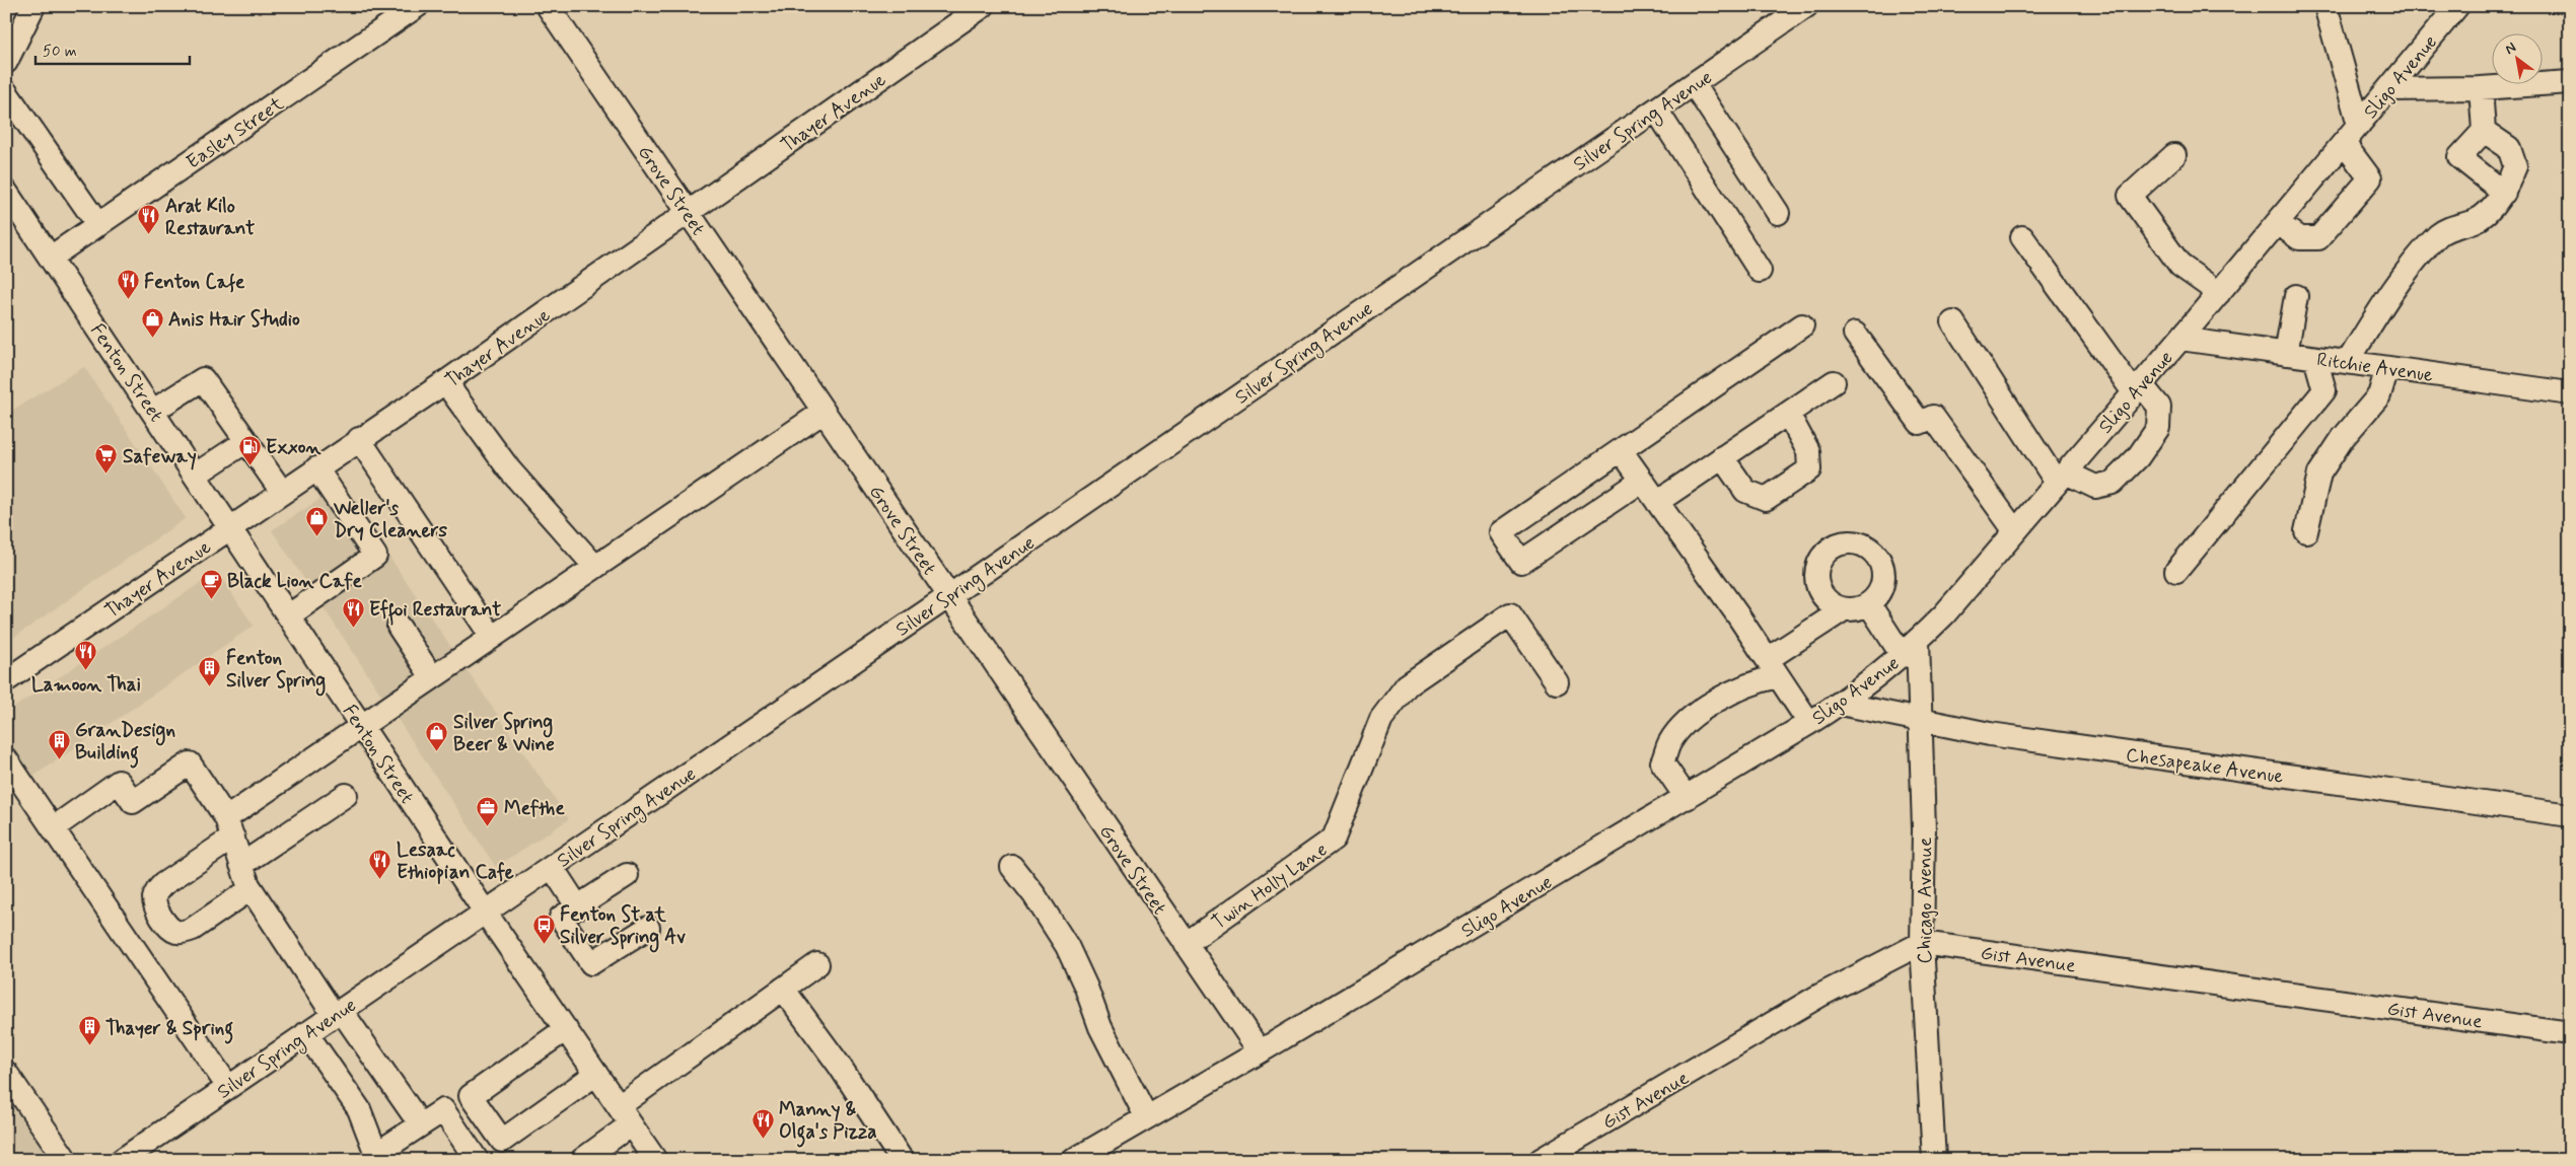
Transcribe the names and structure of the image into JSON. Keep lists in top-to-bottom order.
{
  "streets": {
    "street": [
      "Sligo Avenue",
      "Thayer Avenue",
      "Silver Spring Avenue",
      "Easley Street",
      "Grove Street",
      "Ritchie Avenue",
      "Fenton Street",
      "Chesapeake Avenue",
      "Twin Holly Lane",
      "Chicago Avenue",
      "Gist Avenue"
    ]
  },
  "crossings": [
    ["Sligo Avenue", "Grove Street"],
    ["Sligo Avenue", "Ritchie Avenue"],
    ["Sligo Avenue", "Chesapeake Avenue"],
    ["Sligo Avenue", "Chicago Avenue"],
    ["Thayer Avenue", "Grove Street"],
    ["Thayer Avenue", "Fenton Street"],
    ["Silver Spring Avenue", "Grove Street"],
    ["Silver Spring Avenue", "Fenton Street"],
    ["Easley Street", "Fenton Street"],
    ["Grove Street", "Twin Holly Lane"],
    ["Chesapeake Avenue", "Chicago Avenue"],
    ["Chicago Avenue", "Gist Avenue"]
  ],
  "places": {
    "restaurant": [
      "Arat Kilo Restaurant",
      "Fenton Cafe",
      "Effoi Restaurant",
      "Lamoon Thai",
      "Lesaac Ethiopian Cafe",
      "Manny & Olga's Pizza"
    ],
    "shop": ["Anis Hair Studio", "Weller's Dry Cleaners", "Silver Spring Beer & Wine"],
    "fuel station": ["Exxon"],
    "supermarket": ["Safeway"],
    "cafe": ["Black Lion Cafe"],
    "building": ["Fenton Silver Spring", "GranDesign Building", "Thayer & Spring"],
    "office": ["Mefthe"],
    "bus stop": ["Fenton St at Silver Spring Av"]
  },
  "scale_bar": "50 m",
  "north": "top left"
}
